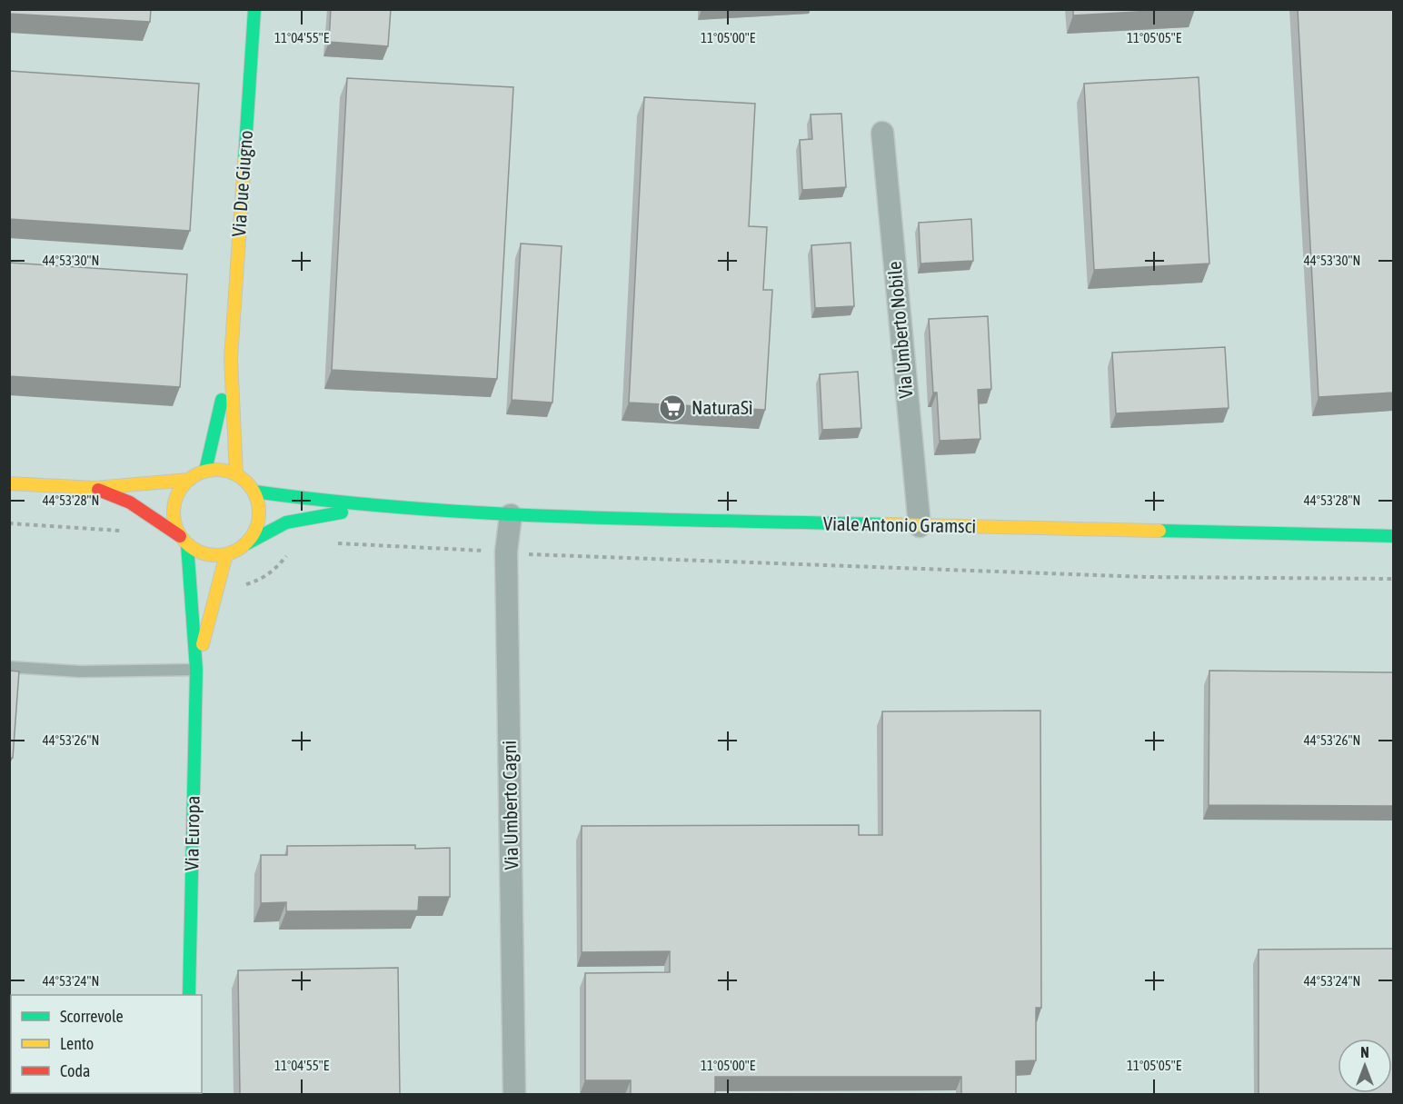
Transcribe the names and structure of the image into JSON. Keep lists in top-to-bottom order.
{
  "streets": {
    "street": [
      "Via Due Giugno",
      "Via Umberto Nobile",
      "Viale Antonio Gramsci",
      "Via Umberto Cagni",
      "Via Europa"
    ]
  },
  "crossings": [
    ["Via Due Giugno", "Viale Antonio Gramsci"],
    ["Via Due Giugno", "Via Europa"],
    ["Via Umberto Nobile", "Viale Antonio Gramsci"],
    ["Viale Antonio Gramsci", "Via Umberto Cagni"],
    ["Viale Antonio Gramsci", "Via Europa"]
  ],
  "places": {
    "supermarket": ["NaturaSì"]
  },
  "legend": ["Scorrevole", "Lento", "Coda"],
  "north": "top",
  "coordinates": [
    "11°04'55\"E",
    "11°05'00\"E",
    "11°05'05\"E",
    "44°53'30\"N",
    "44°53'28\"N",
    "44°53'26\"N",
    "44°53'24\"N"
  ]
}
